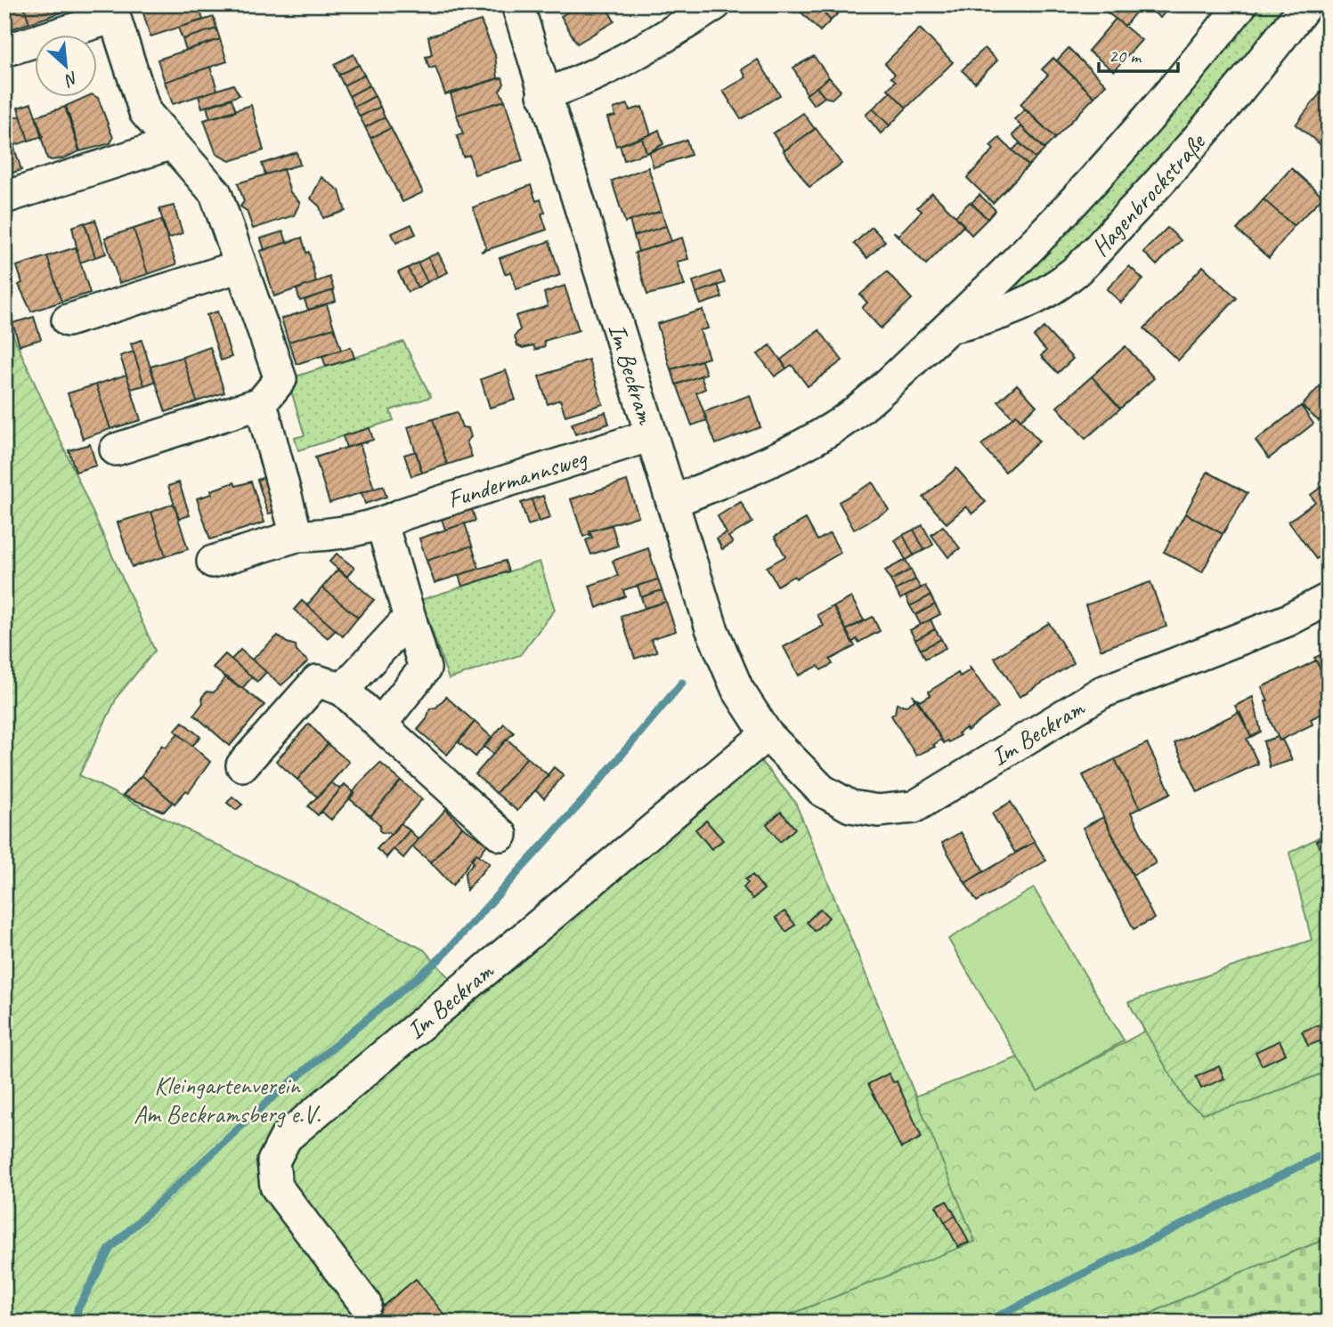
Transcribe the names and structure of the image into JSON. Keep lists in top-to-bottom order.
{
  "streets": {
    "street": ["Hagenbrockstraße", "Im Beckram", "Fundermannsweg"]
  },
  "crossings": [
    ["Hagenbrockstraße", "Im Beckram"],
    ["Im Beckram", "Fundermannsweg"]
  ],
  "parks": ["Kleingartenverein Am Beckramsberg e.V."],
  "scale_bar": "20 m",
  "north": "bottom right"
}
